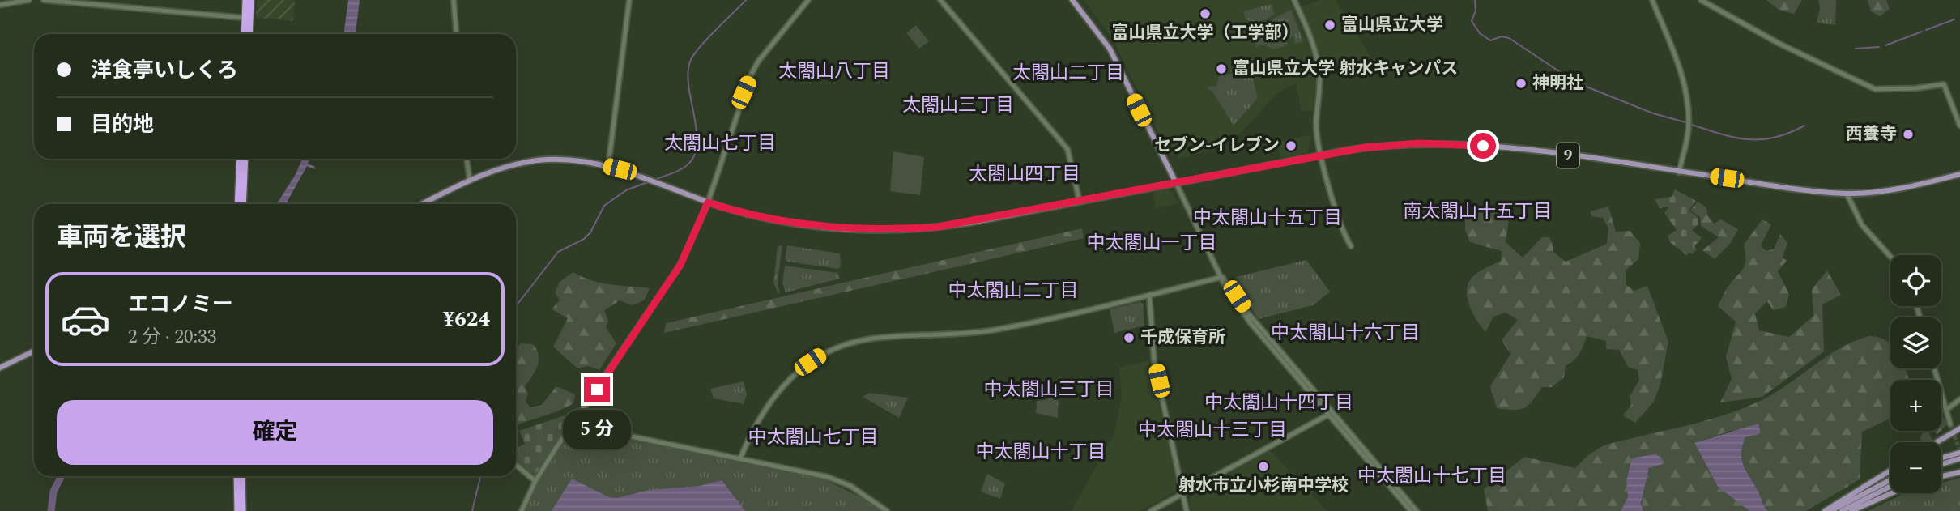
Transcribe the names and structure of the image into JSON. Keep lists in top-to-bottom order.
{
  "streets": {
    "main road": ["9"]
  },
  "districts": [
    "太閤山八丁目",
    "太閤山二丁目",
    "太閤山三丁目",
    "太閤山七丁目",
    "太閤山四丁目",
    "南太閤山十五丁目",
    "中太閤山十五丁目",
    "中太閤山一丁目",
    "中太閤山二丁目",
    "中太閤山十六丁目",
    "中太閤山三丁目",
    "中太閤山十四丁目",
    "中太閤山十三丁目",
    "中太閤山七丁目",
    "中太閤山十丁目",
    "中太閤山十七丁目"
  ],
  "places": [
    "富山県立大学（工学部）",
    "富山県立大学",
    "富山県立大学 射水キャンパス",
    "神明社",
    "西養寺",
    "セブン-イレブン",
    "千成保育所",
    "射水市立小杉南中学校"
  ],
  "page": {
    "banner": ["洋食亭いしくろ", "目的地"],
    "heading": "車両を選択",
    "map_buttons": ["+", "−"],
    "list": [
      {
        "name": "エコノミー",
        "note": "2 分 · 20:33",
        "value": "¥624"
      }
    ],
    "buttons": "確定",
    "bubble": "5 分"
  }
}
